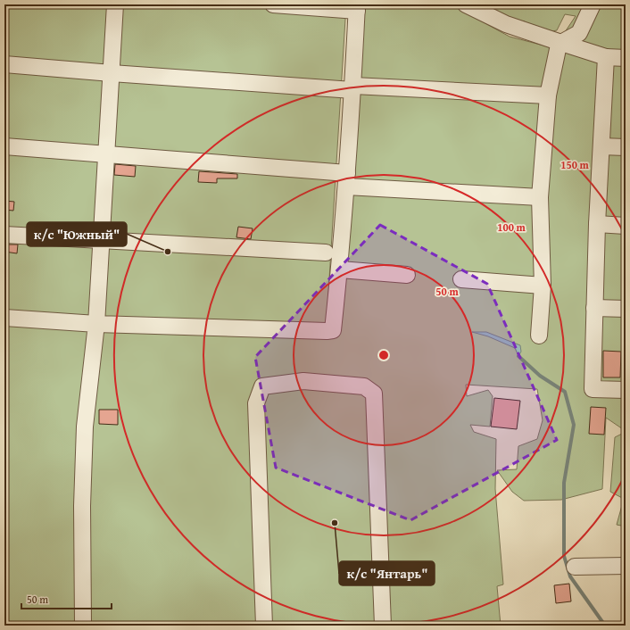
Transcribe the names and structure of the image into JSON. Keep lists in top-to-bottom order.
{
  "places": ["к/с \"Южный\"", "к/с \"Янтарь\""],
  "scale_bar": "50 m",
  "rings": ["150 m", "100 m", "50 m"]
}
